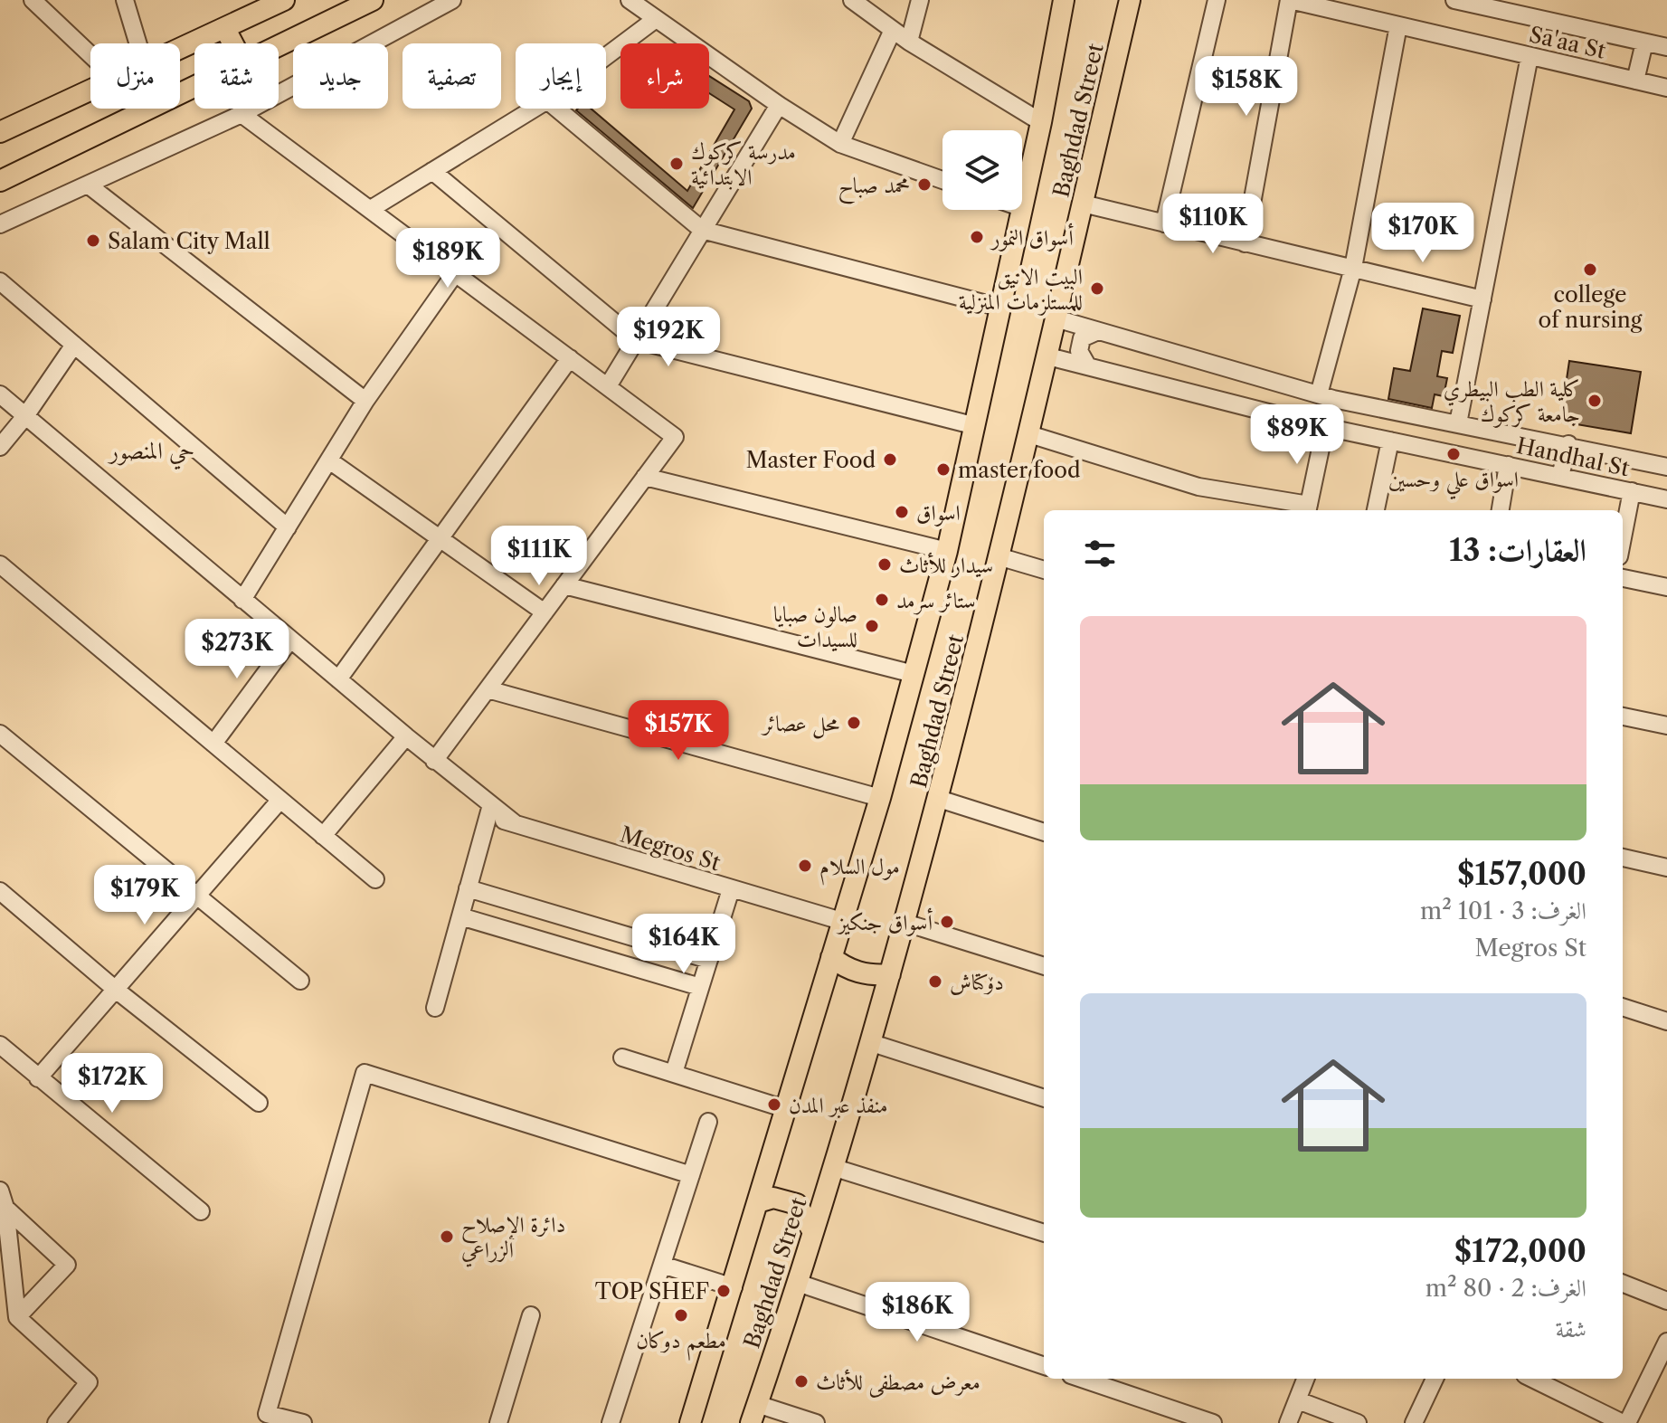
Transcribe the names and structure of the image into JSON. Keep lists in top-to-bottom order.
{
  "streets": {
    "main road": ["Baghdad Street"],
    "street": ["Sa'aa St", "Handhal St", "Megros St"]
  },
  "crossings": [
    ["Baghdad Street", "Handhal St"],
    ["Baghdad Street", "Megros St"]
  ],
  "districts": ["حي المنصور"],
  "places": [
    "مدرسة كركوك الابتدائية",
    "محمد صباح",
    "أسواق النمور",
    "Salam City Mall",
    "college of nursing",
    "البيت الانيق للمستلزمات المنزلية",
    "كلية الطب البيطري جامعة كركوك",
    "اسواق علي وحسين",
    "Master Food",
    "master food",
    "اسواق",
    "سيدار للأثاث",
    "ستائر سرمد",
    "صالون صبايا للسيدات",
    "محل عصائر",
    "مول السلام",
    "أسواق جنكيز",
    "دۆکتاش",
    "منفذ عبر المدن",
    "دائرة الإصلاح الزراعي",
    "TOP SHEF",
    "مطعم دوكان",
    "معرض مصطفى للأثاث"
  ],
  "page": {
    "chip": [
      "شراء",
      "إيجار",
      "تصفية",
      "جديد",
      "شقة",
      "منزل"
    ],
    "price": [
      "$158K",
      "$110K",
      "$170K",
      "$189K",
      "$192K",
      "$89K",
      "$111K",
      "$273K",
      "$157K",
      "$179K",
      "$164K",
      "$172K",
      "$186K"
    ],
    "heading": "العقارات: 13",
    "list": [
      {
        "name": "$157,000",
        "note": "الغرف: 3 · 101 m² · Megros St"
      },
      {
        "name": "$172,000",
        "note": "الغرف: 2 · 80 m² · شقة"
      }
    ]
  }
}
